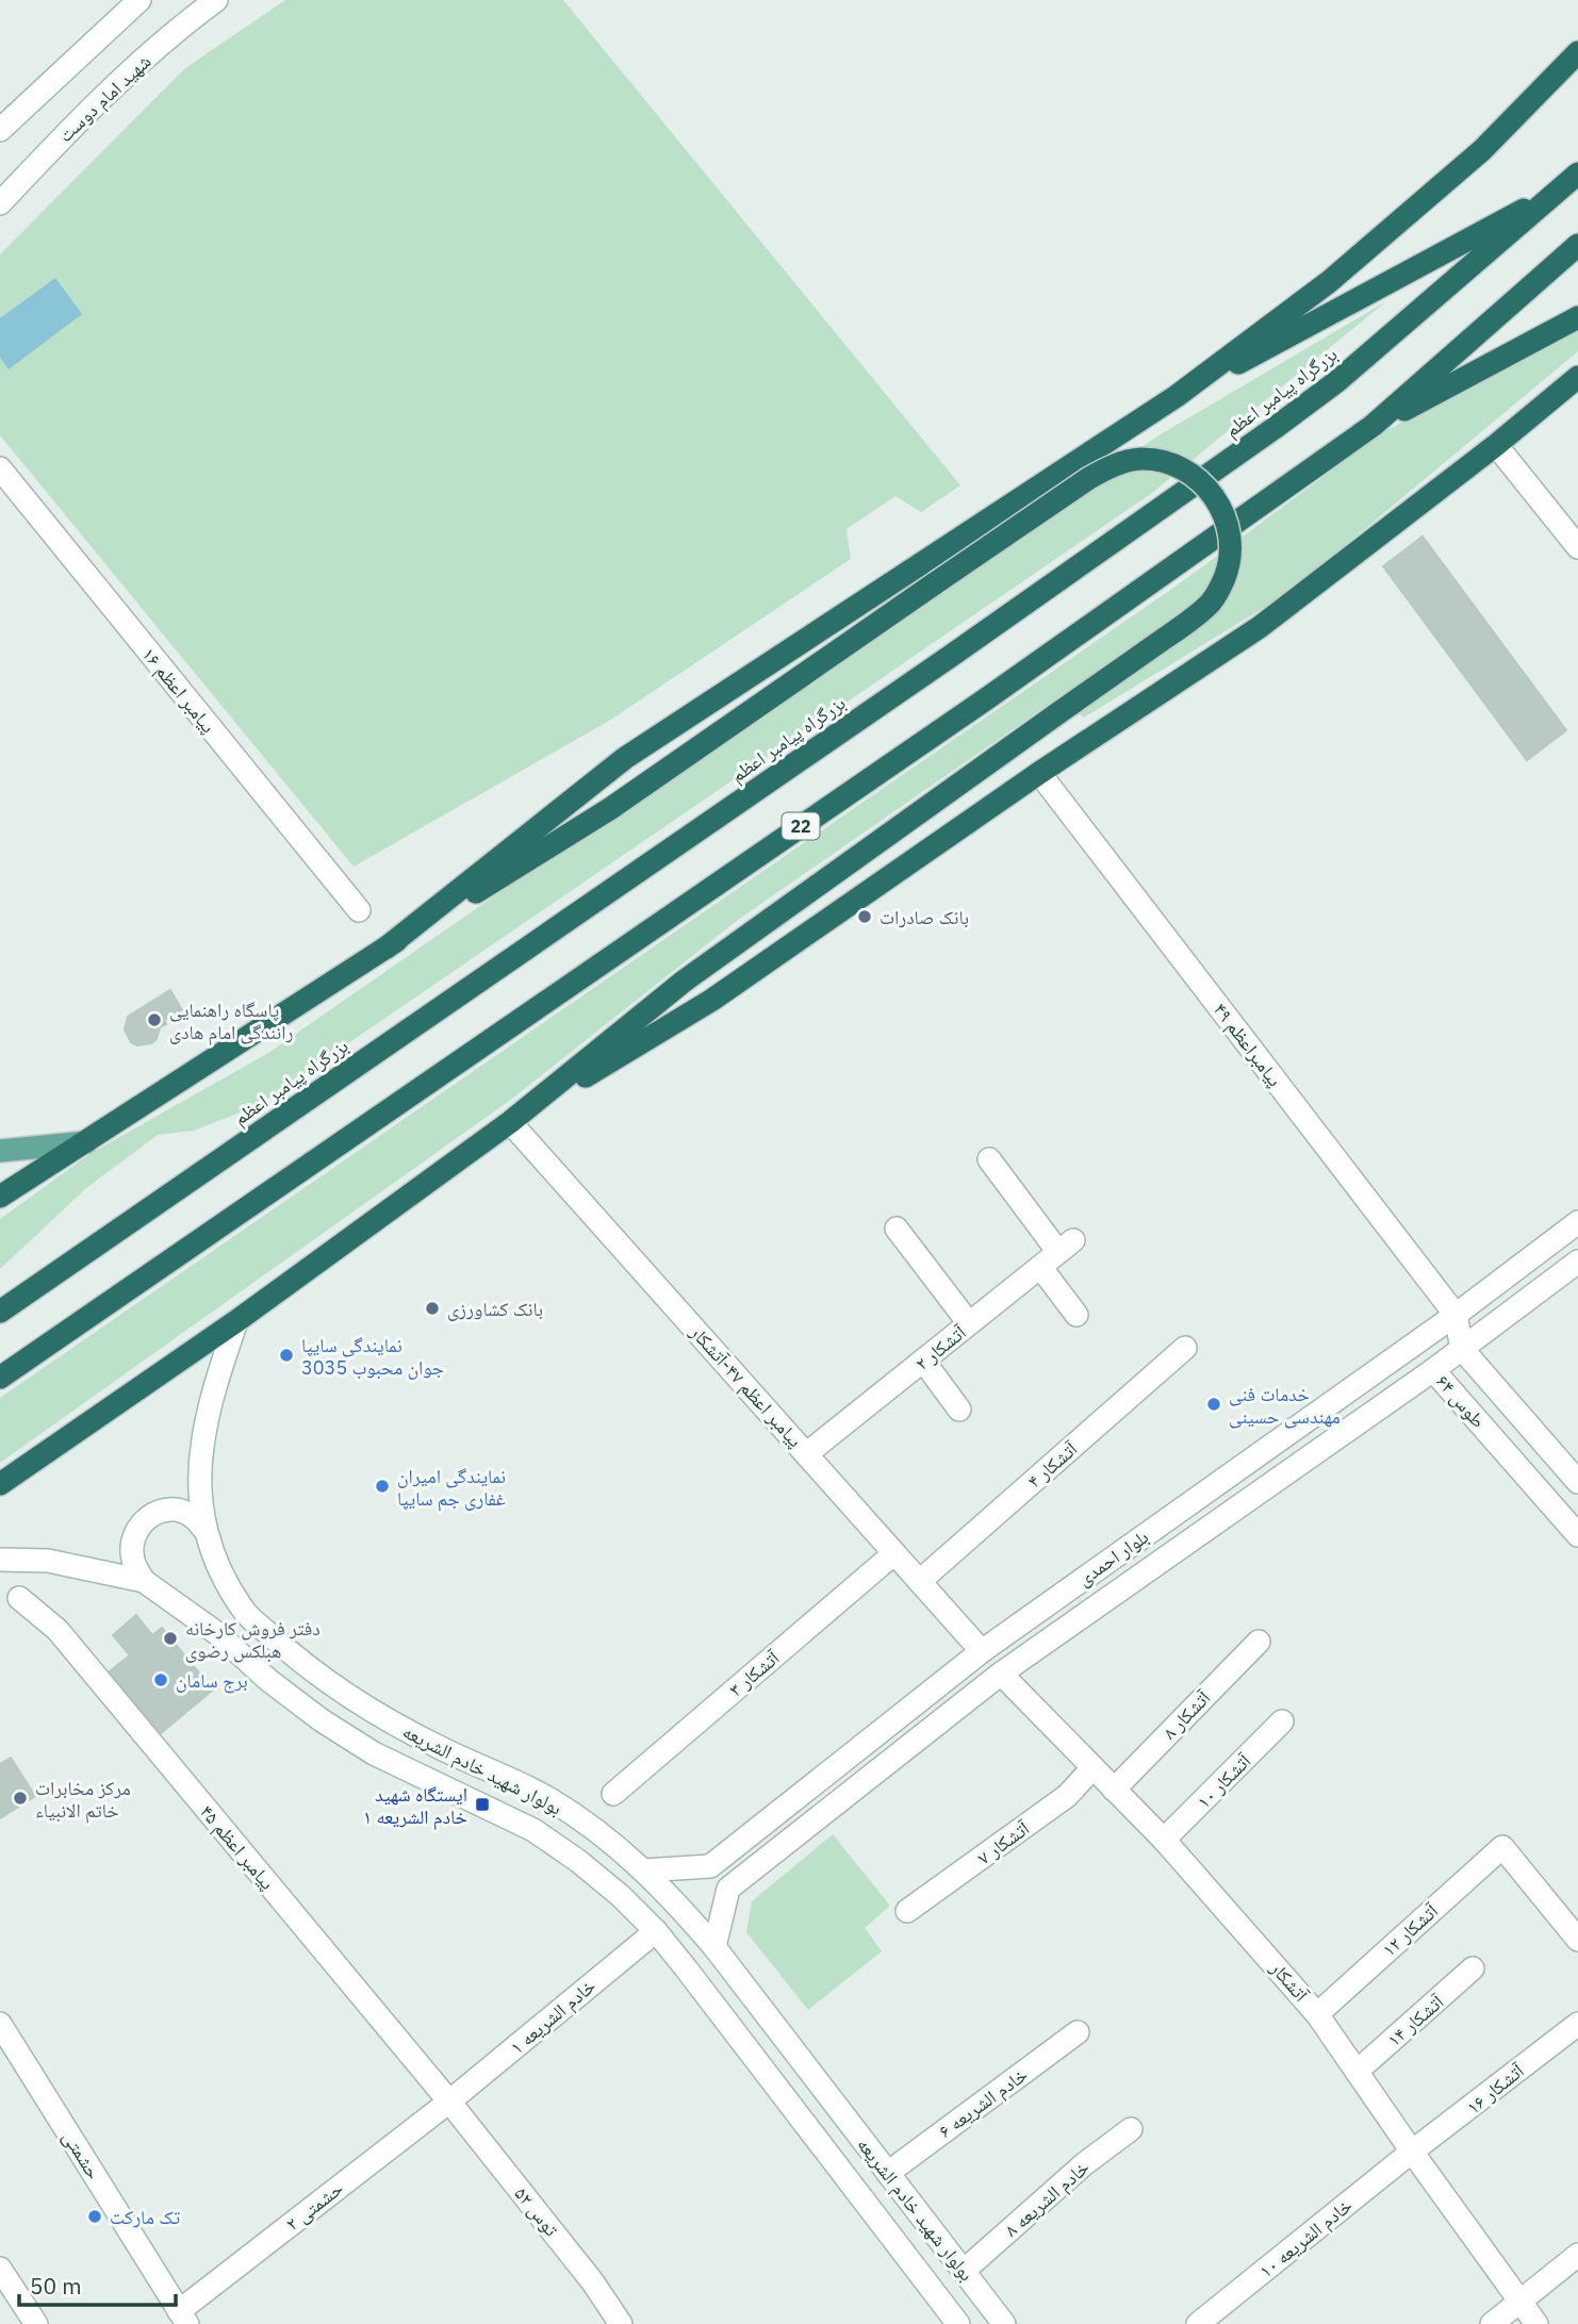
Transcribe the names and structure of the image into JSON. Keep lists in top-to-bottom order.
{
  "streets": {
    "highway": ["بزرگراه پیامبر اعظم", "22"],
    "street": [
      "شهید امام دوست",
      "پیامبر اعظم ۱۶",
      "پیامبراعظم ۴۹",
      "آتشکار ۲",
      "پیامبر اعظم ۴۷-آتشکار",
      "طوس ۶۴",
      "آتشکار ۴",
      "بلوار احمدی",
      "آتشکار ۳",
      "آتشکار ۸",
      "بولوار شهید خادم الشریعه",
      "آتشکار ۱۰",
      "آتشکار ۷",
      "پیامبر اعظم ۴۵",
      "آتشکار ۱۲",
      "آتشکار",
      "خادم الشریعه ۱",
      "آتشکار ۱۴",
      "آتشکار ۱۶",
      "خادم الشریعه ۶",
      "حشمتی",
      "خادم الشریعه ۸",
      "حشمتی ۲",
      "توس ۵۲",
      "خادم الشریعه ۱۰"
    ]
  },
  "crossings": [
    ["پیامبراعظم ۴۹", "طوس ۶۴"],
    ["پیامبراعظم ۴۹", "بلوار احمدی"],
    ["آتشکار ۲", "پیامبر اعظم ۴۷-آتشکار"],
    ["پیامبر اعظم ۴۷-آتشکار", "آتشکار ۴"],
    ["پیامبر اعظم ۴۷-آتشکار", "بلوار احمدی"],
    ["پیامبر اعظم ۴۷-آتشکار", "آتشکار ۳"],
    ["طوس ۶۴", "بلوار احمدی"],
    ["بلوار احمدی", "آتشکار"],
    ["آتشکار ۸", "آتشکار"],
    ["بولوار شهید خادم الشریعه", "خادم الشریعه ۱"],
    ["بولوار شهید خادم الشریعه", "خادم الشریعه ۶"],
    ["بولوار شهید خادم الشریعه", "خادم الشریعه ۸"],
    ["آتشکار ۱۰", "آتشکار"],
    ["آتشکار ۷", "آتشکار"],
    ["پیامبر اعظم ۴۵", "خادم الشریعه ۱"],
    ["پیامبر اعظم ۴۵", "حشمتی ۲"],
    ["پیامبر اعظم ۴۵", "توس ۵۲"],
    ["آتشکار ۱۲", "آتشکار"],
    ["آتشکار", "آتشکار ۱۴"],
    ["آتشکار", "آتشکار ۱۶"],
    ["آتشکار", "خادم الشریعه ۱۰"],
    ["خادم الشریعه ۱", "حشمتی ۲"],
    ["خادم الشریعه ۱", "توس ۵۲"],
    ["آتشکار ۱۶", "خادم الشریعه ۱۰"],
    ["حشمتی", "حشمتی ۲"],
    ["حشمتی ۲", "توس ۵۲"]
  ],
  "places": {
    "other": [
      "بانک صادرات",
      "پاسگاه راهنمایی رانندگی امام هادی",
      "بانک کشاورزی",
      "نمایندگی سایپا جوان محبوب 3035",
      "خدمات فنی مهندسی حسینی",
      "نمایندگی امیران غفاری جم سایپا",
      "دفتر فروش کارخانه هبلکس رضوی",
      "برج سامان",
      "مرکز مخابرات خاتم الانبیاء",
      "تک مارکت"
    ],
    "transit": ["ایستگاه شهید خادم الشریعه ۱"]
  },
  "scale_bar": "50 m"
}
